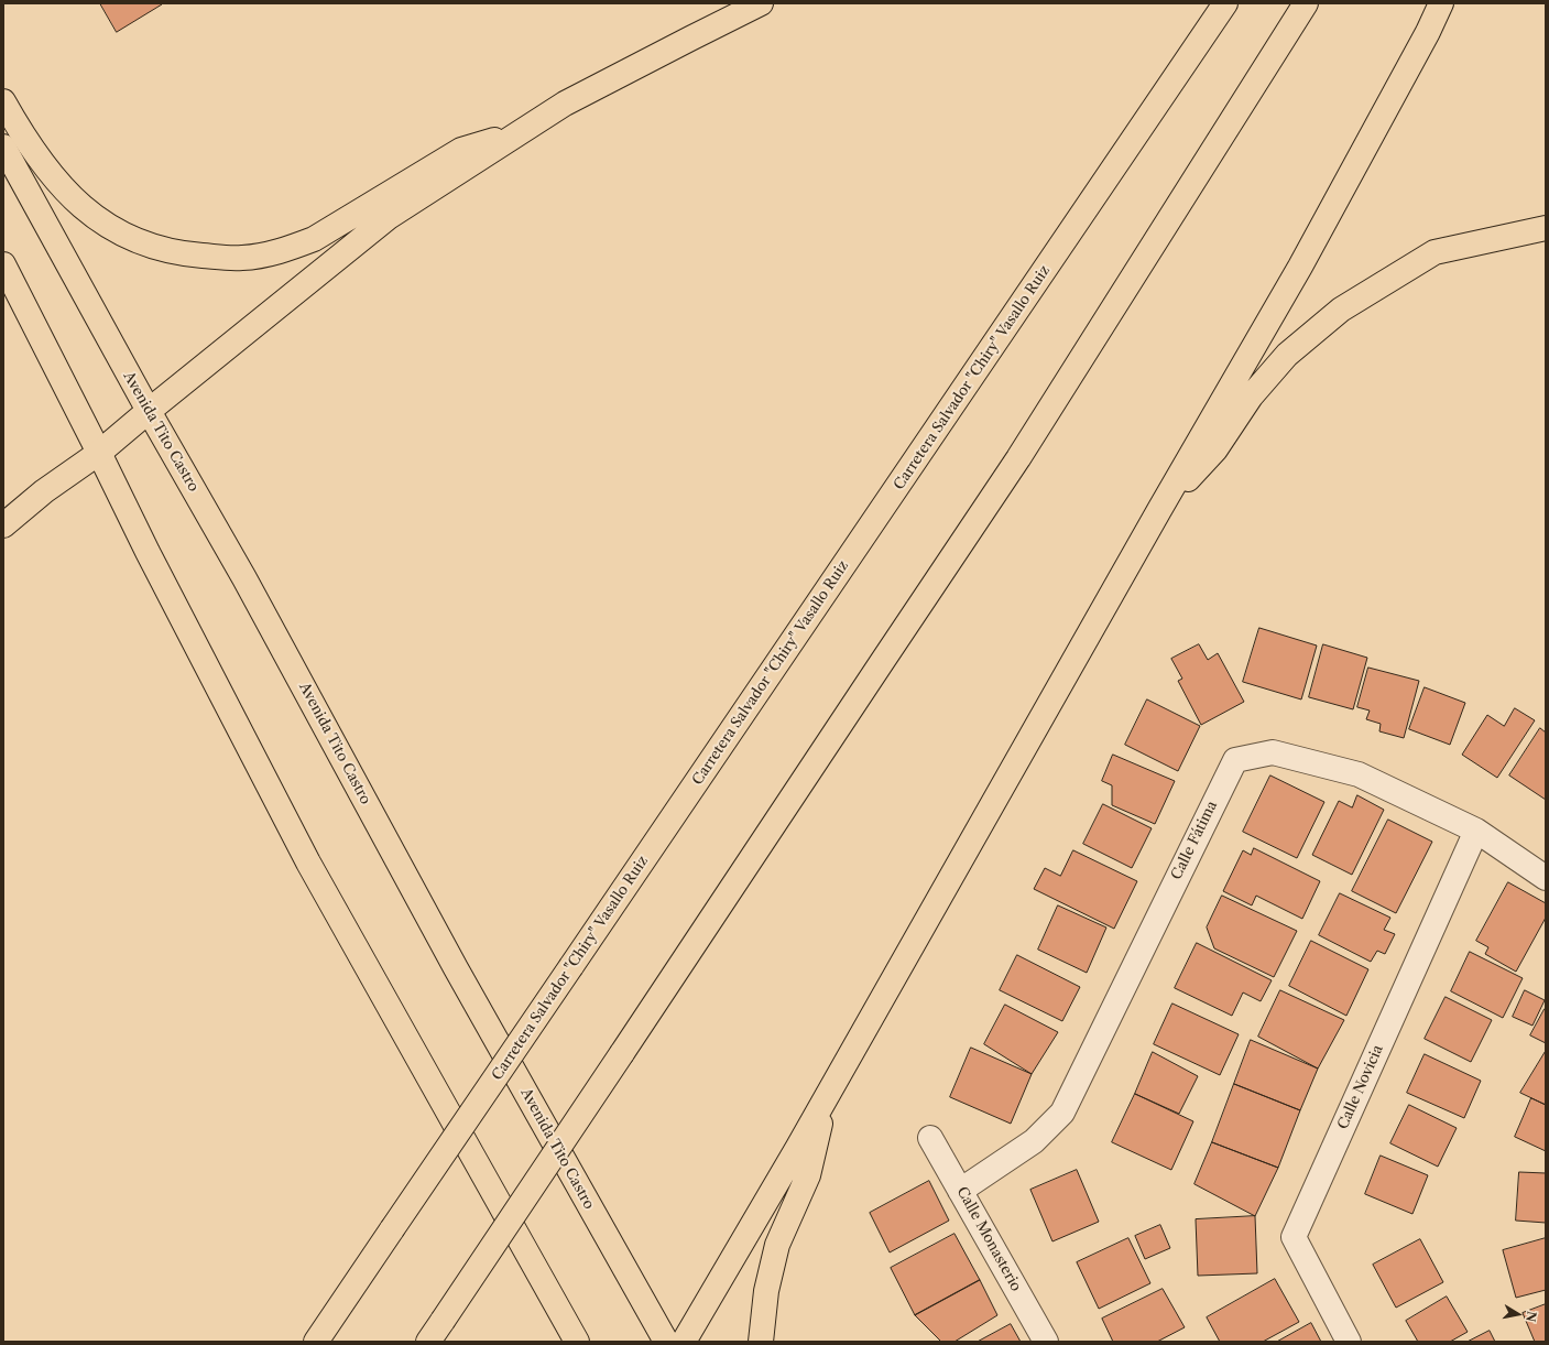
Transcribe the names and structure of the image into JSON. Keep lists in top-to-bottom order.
{
  "streets": {
    "main road": ["Carretera Salvador \"Chiry\" Vasallo Ruiz", "Avenida Tito Castro"],
    "street": ["Calle Fátima", "Calle Novicia", "Calle Monasterio"]
  },
  "crossings": [
    ["Calle Fátima", "Calle Novicia"],
    ["Calle Fátima", "Calle Monasterio"]
  ],
  "north": "right"
}
